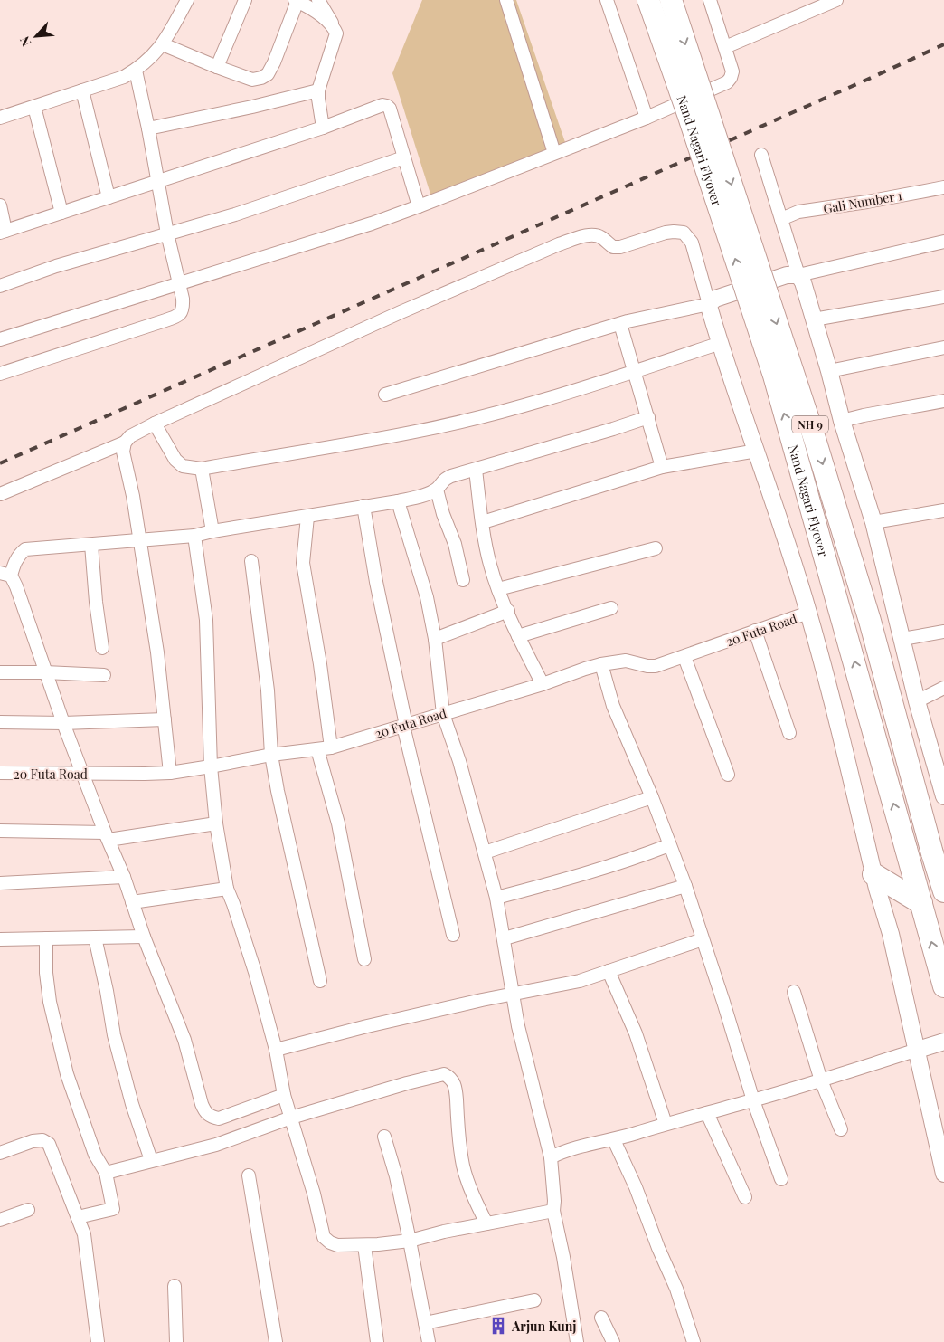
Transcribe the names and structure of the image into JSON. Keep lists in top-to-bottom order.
{
  "streets": {
    "highway": ["Nand Nagari Flyover", "NH 9"],
    "street": ["Gali Number 1", "20 Futa Road"]
  },
  "crossings": [
    ["Nand Nagari Flyover", "NH 9"]
  ],
  "places": {
    "building": ["Arjun Kunj"]
  },
  "north": "bottom left"
}
